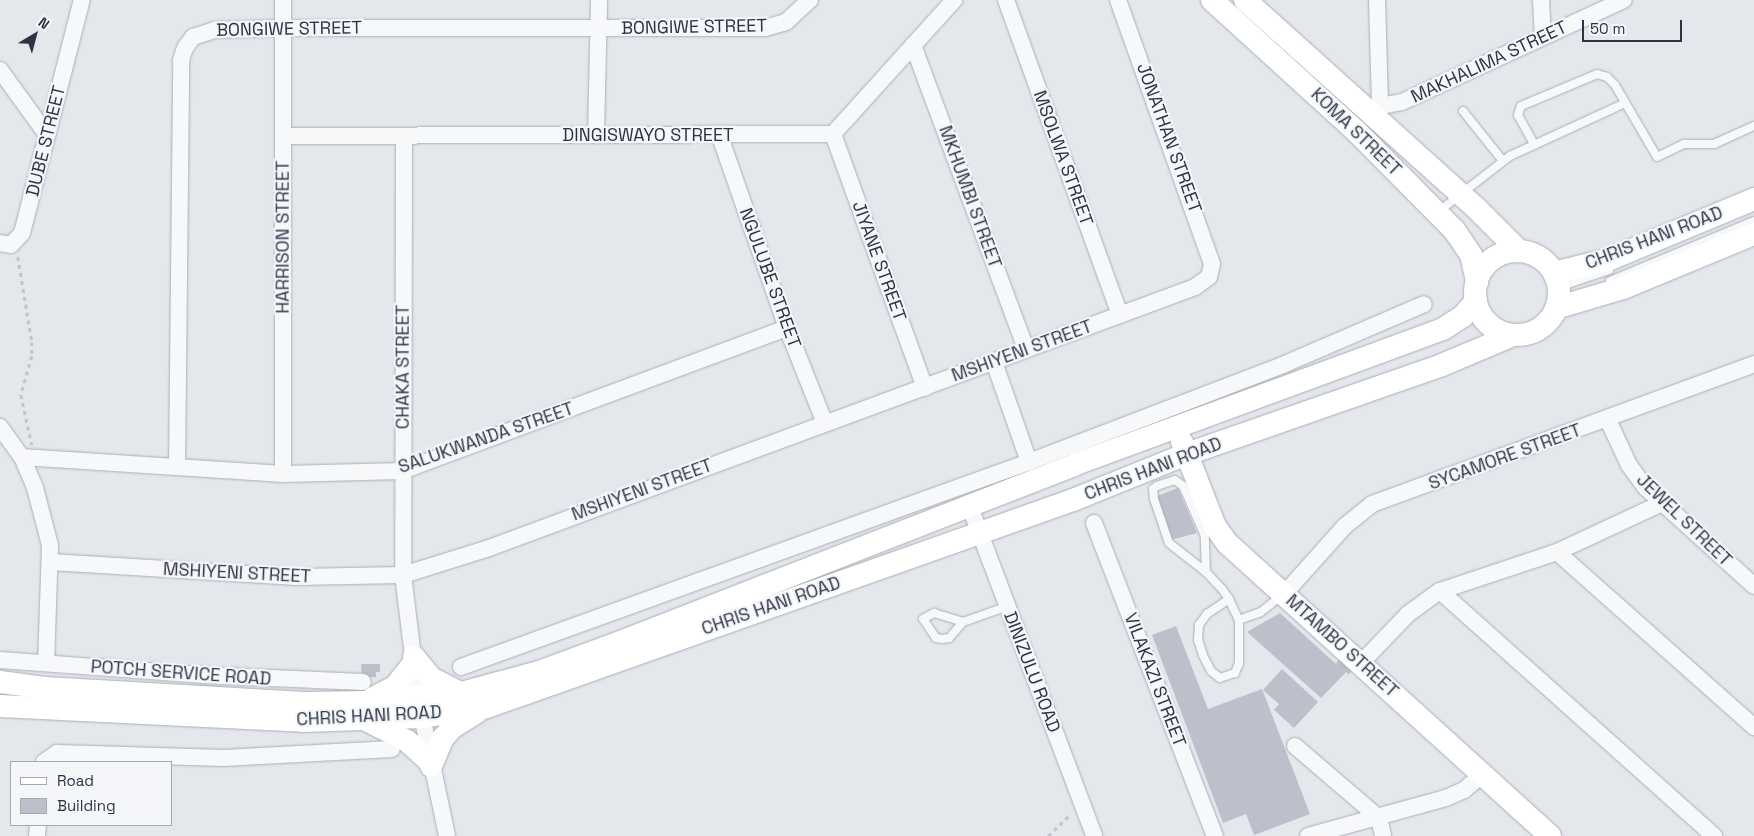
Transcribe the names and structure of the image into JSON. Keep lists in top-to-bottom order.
{
  "streets": {
    "main road": ["KOMA STREET", "CHRIS HANI ROAD", "MTAMBO STREET"],
    "street": [
      "BONGIWE STREET",
      "MAKHALIMA STREET",
      "DINGISWAYO STREET",
      "JONATHAN STREET",
      "DUBE STREET",
      "MSOLWA STREET",
      "MKHUMBI STREET",
      "HARRISON STREET",
      "JIYANE STREET",
      "NGULUBE STREET",
      "MSHIYENI STREET",
      "CHAKA STREET",
      "SALUKWANDA STREET",
      "SYCAMORE STREET",
      "JEWEL STREET",
      "DINIZULU ROAD",
      "POTCH SERVICE ROAD",
      "VILAKAZI STREET"
    ]
  },
  "crossings": [
    ["BONGIWE STREET", "HARRISON STREET"],
    ["BONGIWE STREET", "SALUKWANDA STREET"],
    ["MAKHALIMA STREET", "KOMA STREET"],
    ["KOMA STREET", "CHRIS HANI ROAD"],
    ["DINGISWAYO STREET", "HARRISON STREET"],
    ["DINGISWAYO STREET", "JIYANE STREET"],
    ["DINGISWAYO STREET", "NGULUBE STREET"],
    ["DINGISWAYO STREET", "CHAKA STREET"],
    ["JONATHAN STREET", "MSHIYENI STREET"],
    ["MSOLWA STREET", "MSHIYENI STREET"],
    ["MKHUMBI STREET", "MSHIYENI STREET"],
    ["HARRISON STREET", "SALUKWANDA STREET"],
    ["CHRIS HANI ROAD", "CHAKA STREET"],
    ["CHRIS HANI ROAD", "MTAMBO STREET"],
    ["CHRIS HANI ROAD", "DINIZULU ROAD"],
    ["CHRIS HANI ROAD", "POTCH SERVICE ROAD"],
    ["JIYANE STREET", "MSHIYENI STREET"],
    ["NGULUBE STREET", "MSHIYENI STREET"],
    ["NGULUBE STREET", "SALUKWANDA STREET"],
    ["MSHIYENI STREET", "CHAKA STREET"],
    ["CHAKA STREET", "SALUKWANDA STREET"],
    ["SYCAMORE STREET", "JEWEL STREET"],
    ["SYCAMORE STREET", "MTAMBO STREET"]
  ],
  "legend": ["Road", "Building"],
  "scale_bar": "50 m",
  "north": "top right"
}
